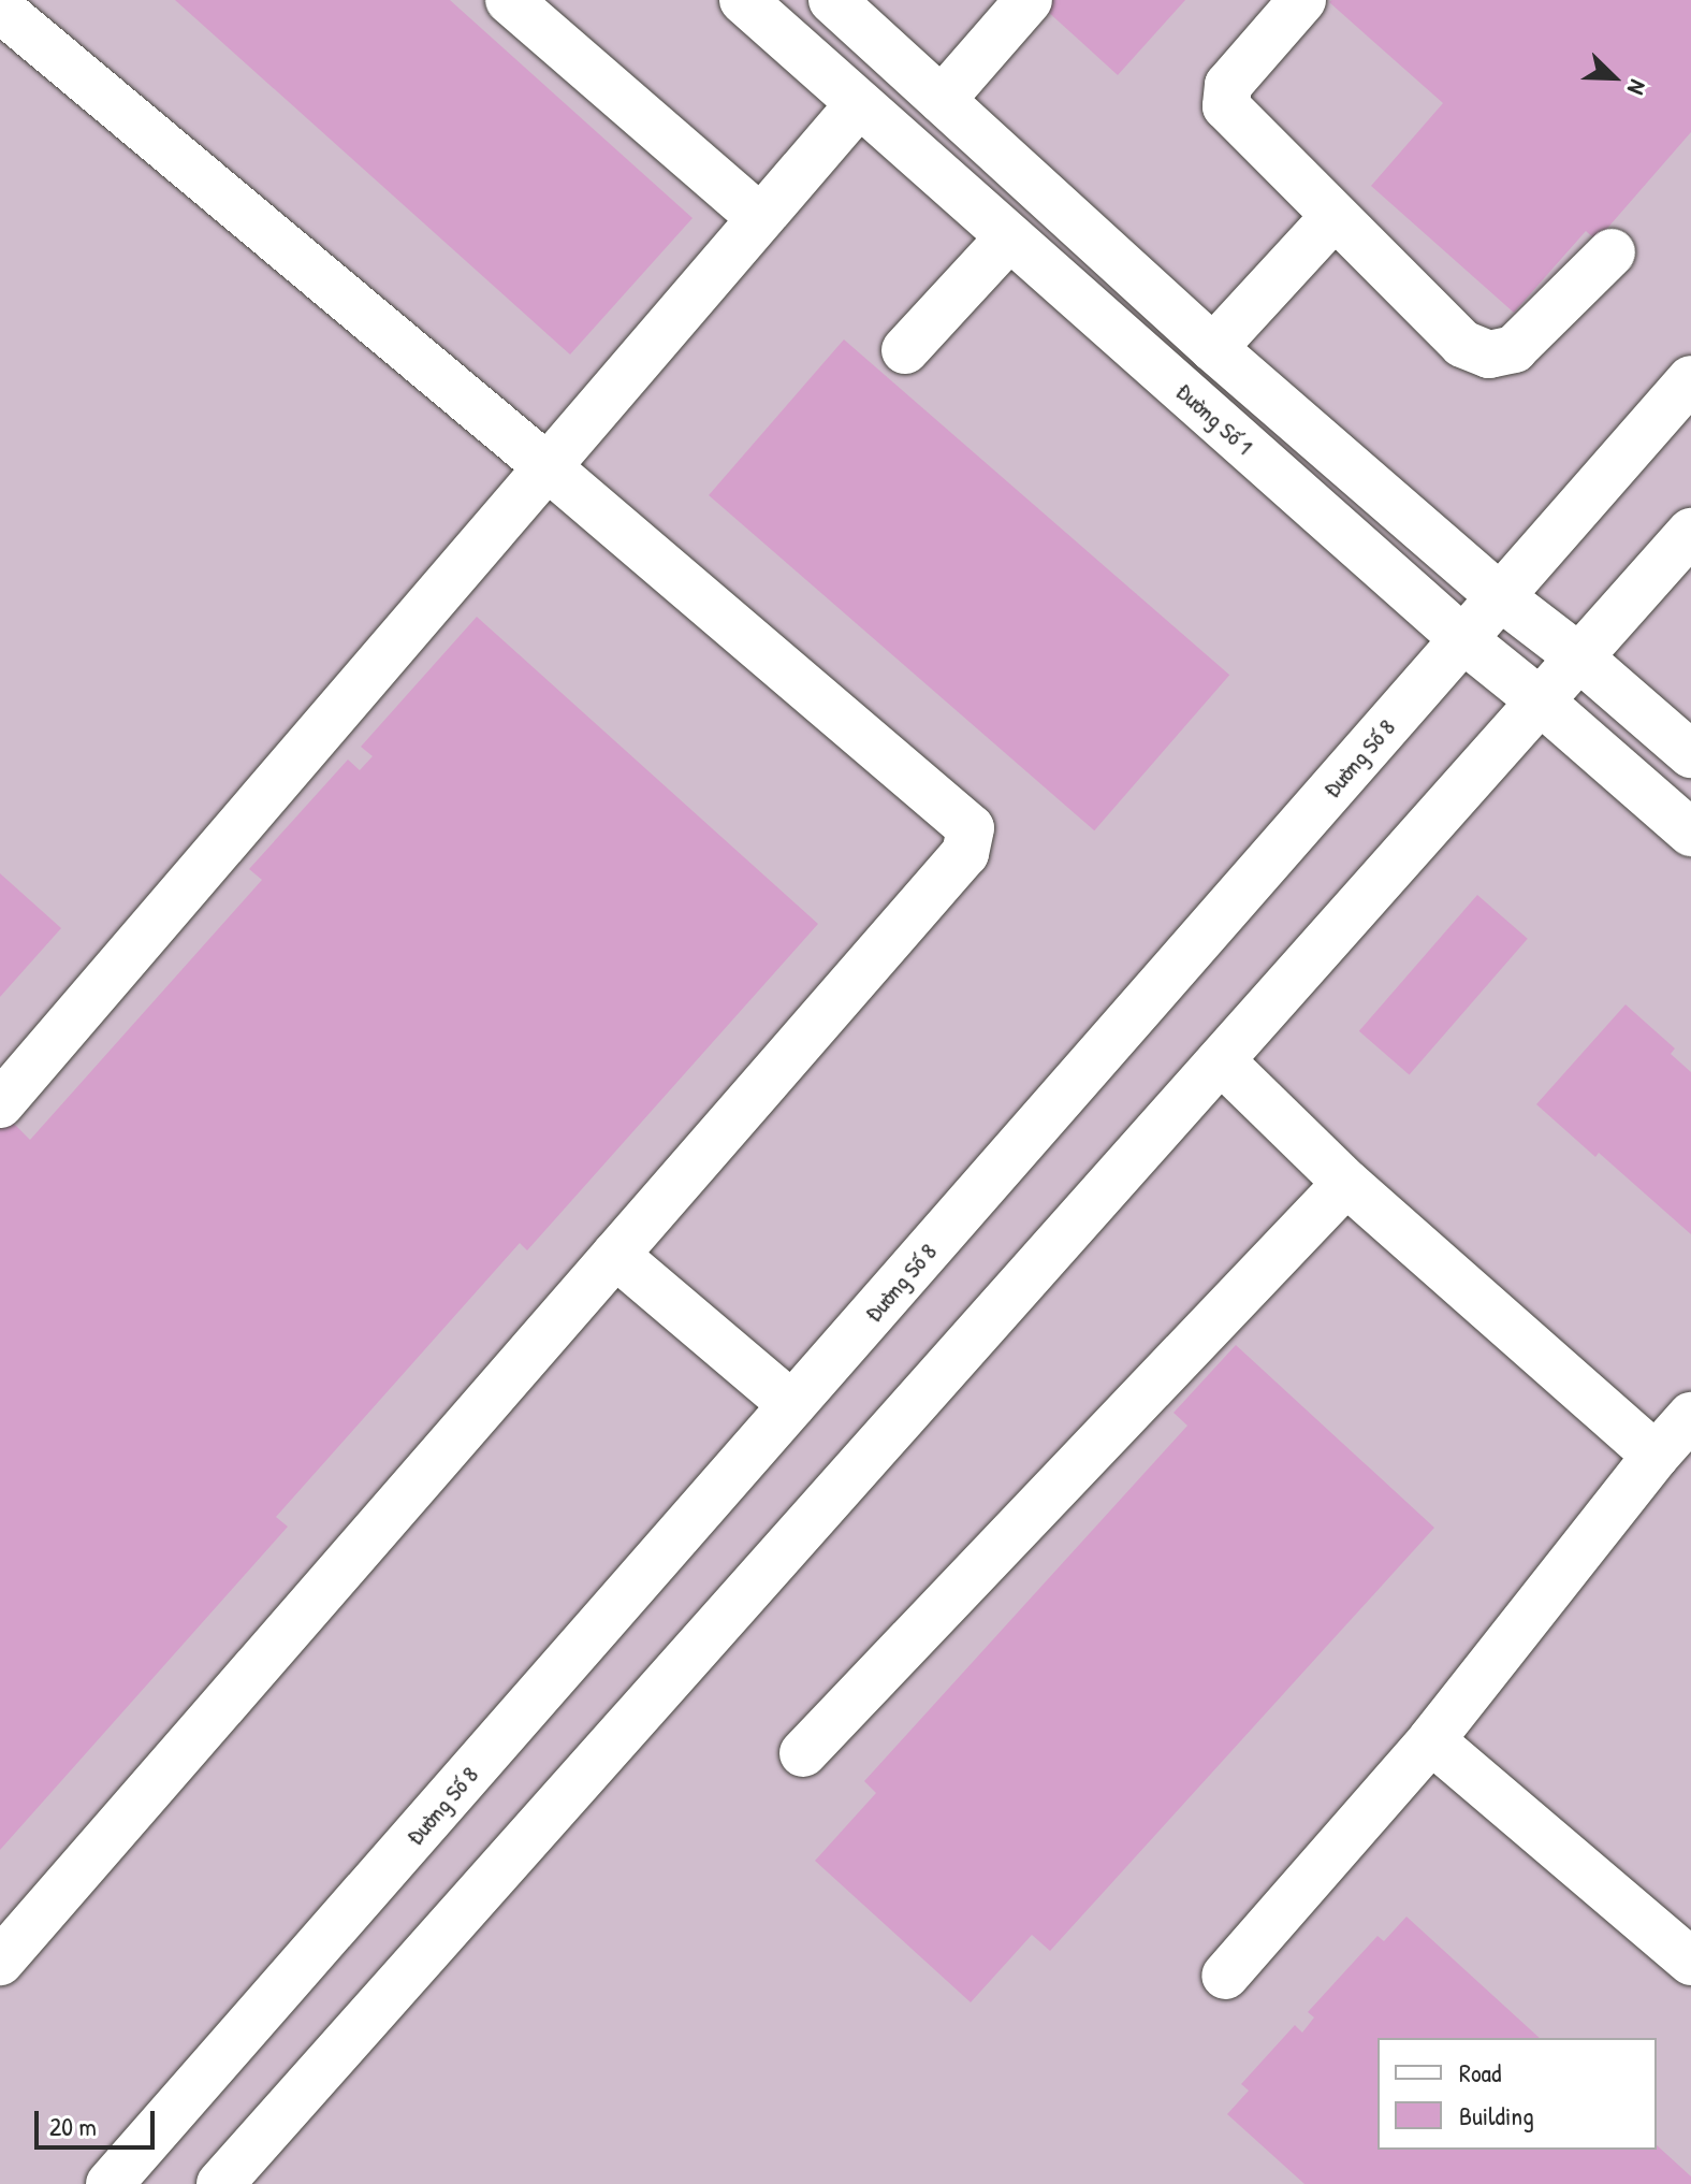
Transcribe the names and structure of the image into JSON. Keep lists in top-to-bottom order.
{
  "streets": {
    "street": ["Đường Số 1", "Đường Số 8"]
  },
  "crossings": [
    ["Đường Số 1", "Đường Số 8"]
  ],
  "legend": ["Road", "Building"],
  "scale_bar": "20 m",
  "north": "bottom right"
}
